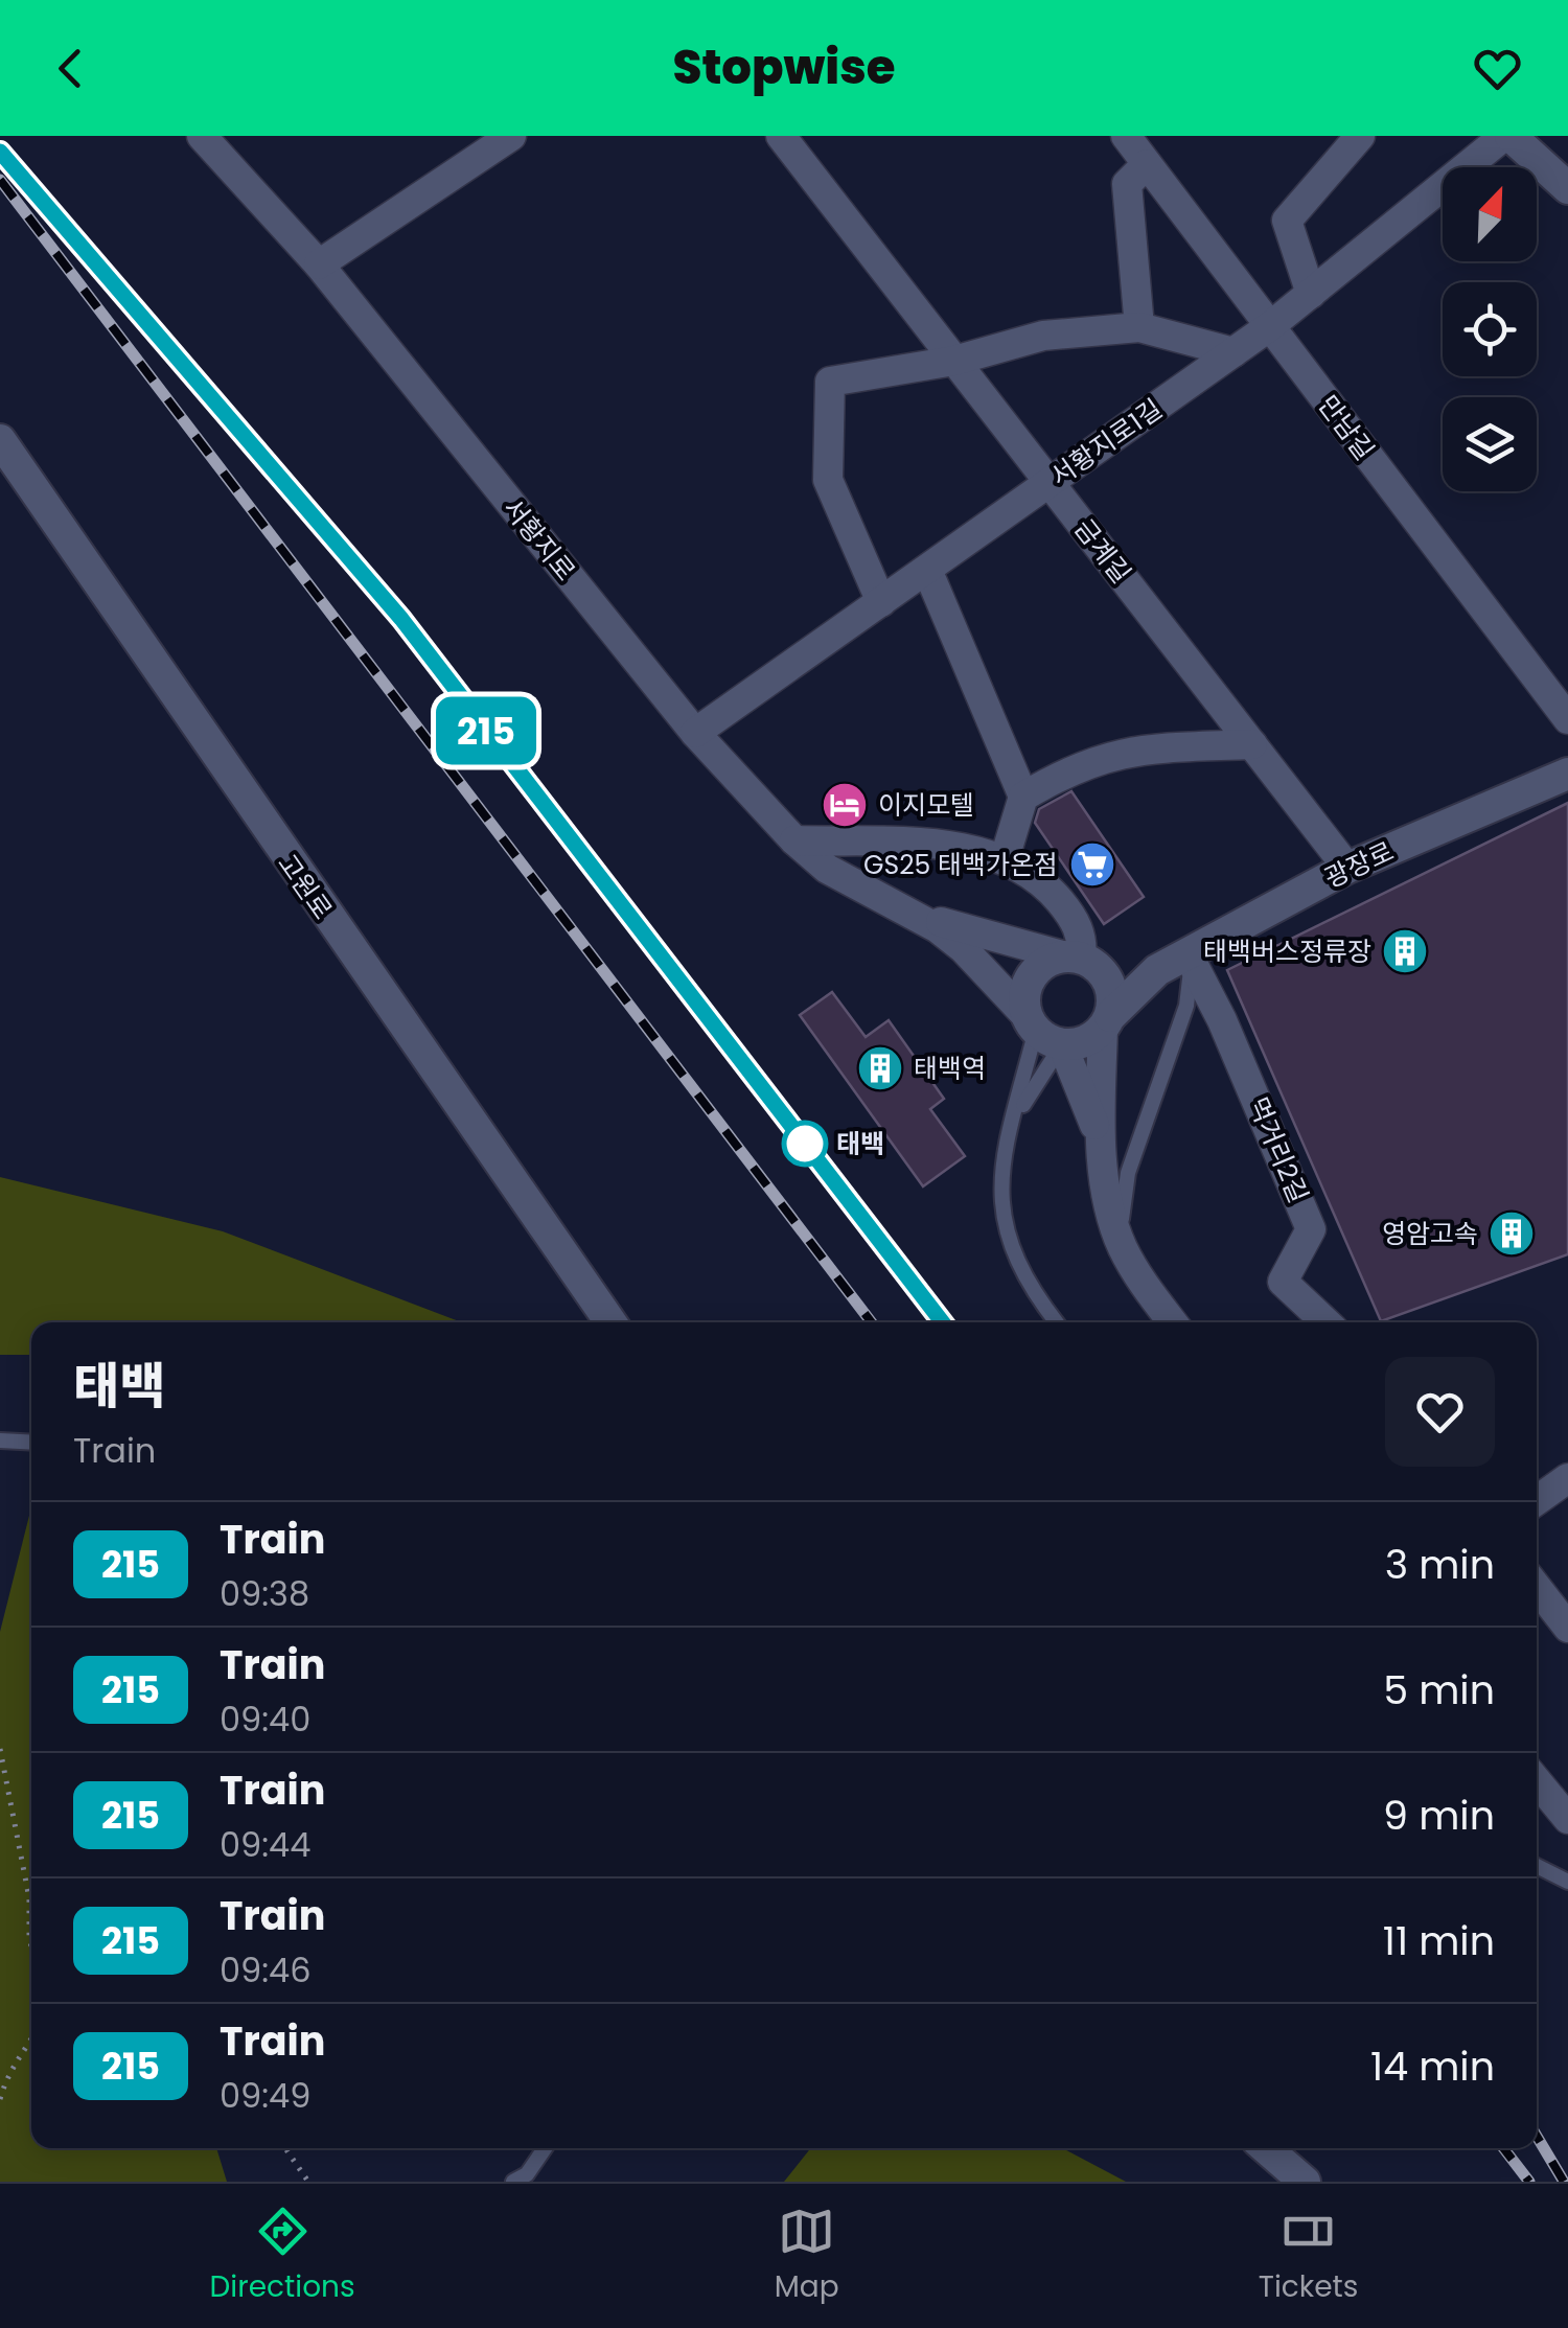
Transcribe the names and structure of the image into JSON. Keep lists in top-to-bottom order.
{
  "streets": {
    "street": [
      "만남길",
      "서황지로1길",
      "서황지로",
      "금계길",
      "광장로",
      "고원로",
      "먹거리2길"
    ]
  },
  "crossings": [
    ["만남길", "서황지로1길"],
    ["서황지로1길", "서황지로"],
    ["서황지로1길", "금계길"],
    ["금계길", "광장로"],
    ["광장로", "먹거리2길"]
  ],
  "places": {
    "hotel": ["이지모텔"],
    "supermarket": ["GS25 태백가온점"],
    "building": ["태백버스정류장", "태백역", "영암고속"],
    "other": ["태백"]
  },
  "north": "top right",
  "page": {
    "header": "Stopwise",
    "on_map": "215",
    "heading": ["태백", "Train"],
    "list": [
      {
        "mark": "215",
        "name": "Train",
        "note": "09:38",
        "value": "3 min"
      },
      {
        "mark": "215",
        "name": "Train",
        "note": "09:40",
        "value": "5 min"
      },
      {
        "mark": "215",
        "name": "Train",
        "note": "09:44",
        "value": "9 min"
      },
      {
        "mark": "215",
        "name": "Train",
        "note": "09:46",
        "value": "11 min"
      },
      {
        "mark": "215",
        "name": "Train",
        "note": "09:49",
        "value": "14 min"
      }
    ],
    "tabs": ["Directions", "Map", "Tickets"]
  }
}
